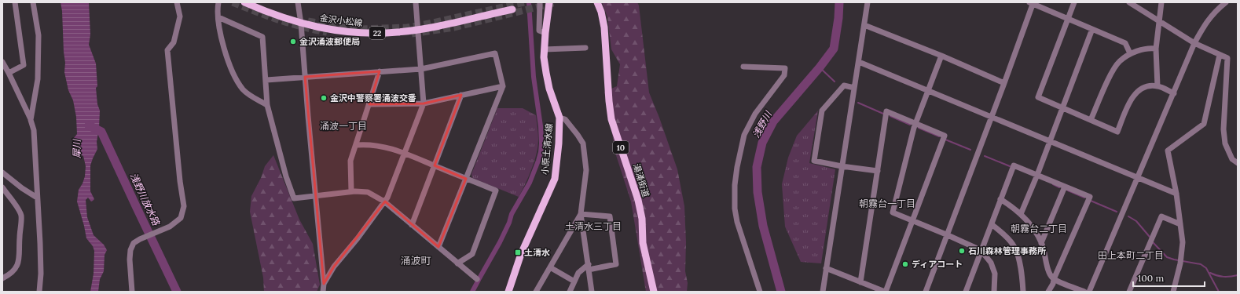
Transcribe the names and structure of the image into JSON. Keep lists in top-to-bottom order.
{
  "streets": {
    "main road": [
      "金沢小松線",
      "22",
      "10",
      "小原土清水線",
      "湯涌街道"
    ]
  },
  "districts": [
    "涌波一丁目",
    "朝霧台一丁目",
    "土清水三丁目",
    "朝霧台二丁目",
    "田上本町二丁目",
    "涌波町"
  ],
  "water": ["浅野川", "犀川", "浅野川放水路"],
  "places": {
    "other": [
      "金沢涌波郵便局",
      "金沢中警察署涌波交番",
      "石川森林管理事務所",
      "ディアコート"
    ],
    "transit": ["土清水"]
  },
  "scale_bar": "100 m"
}
